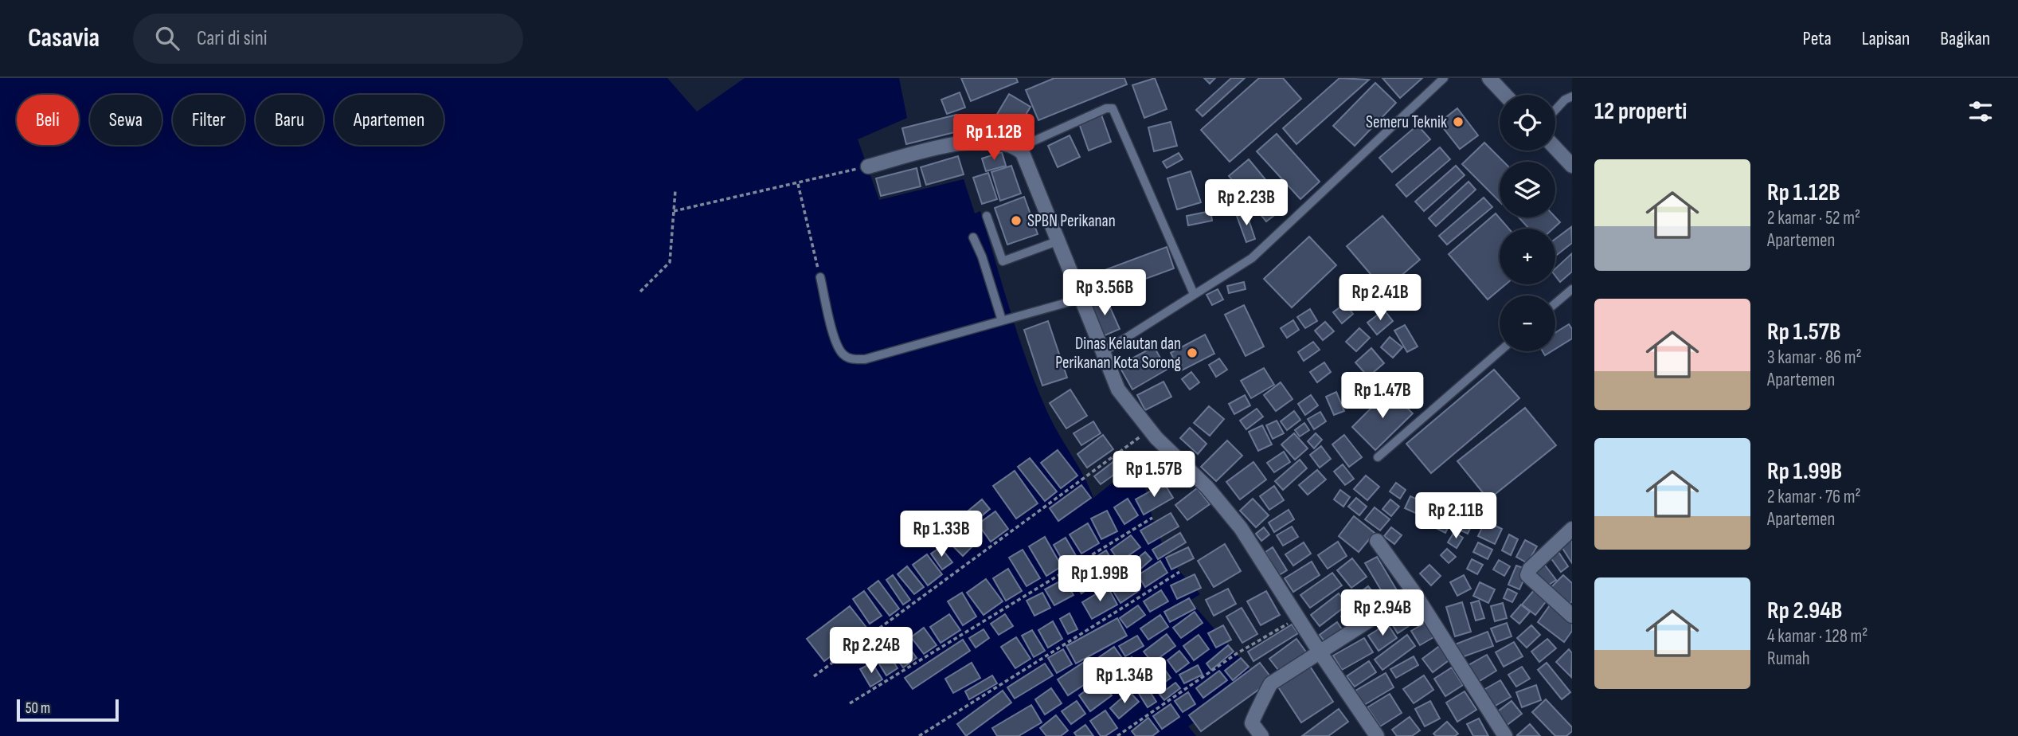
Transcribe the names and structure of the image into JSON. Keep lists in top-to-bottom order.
{
  "places": ["Semeru Teknik", "SPBN Perikanan", "Dinas Kelautan dan Perikanan Kota Sorong"],
  "scale_bar": "50 m",
  "page": {
    "header": "Casavia",
    "search": "Cari di sini",
    "nav": ["Peta", "Lapisan", "Bagikan"],
    "heading": "12 properti",
    "map_buttons": ["+", "−"],
    "chip": [
      "Beli",
      "Sewa",
      "Filter",
      "Baru",
      "Apartemen"
    ],
    "price": [
      "Rp 1.12B",
      "Rp 2.23B",
      "Rp 3.56B",
      "Rp 2.41B",
      "Rp 1.47B",
      "Rp 1.57B",
      "Rp 2.11B",
      "Rp 1.33B",
      "Rp 1.99B",
      "Rp 2.94B",
      "Rp 2.24B",
      "Rp 1.34B"
    ],
    "list": [
      {
        "name": "Rp 1.12B",
        "note": "2 kamar · 52 m² · Apartemen"
      },
      {
        "name": "Rp 1.57B",
        "note": "3 kamar · 86 m² · Apartemen"
      },
      {
        "name": "Rp 1.99B",
        "note": "2 kamar · 76 m² · Apartemen"
      },
      {
        "name": "Rp 2.94B",
        "note": "4 kamar · 128 m² · Rumah"
      }
    ],
    "scale": "50 m"
  }
}
